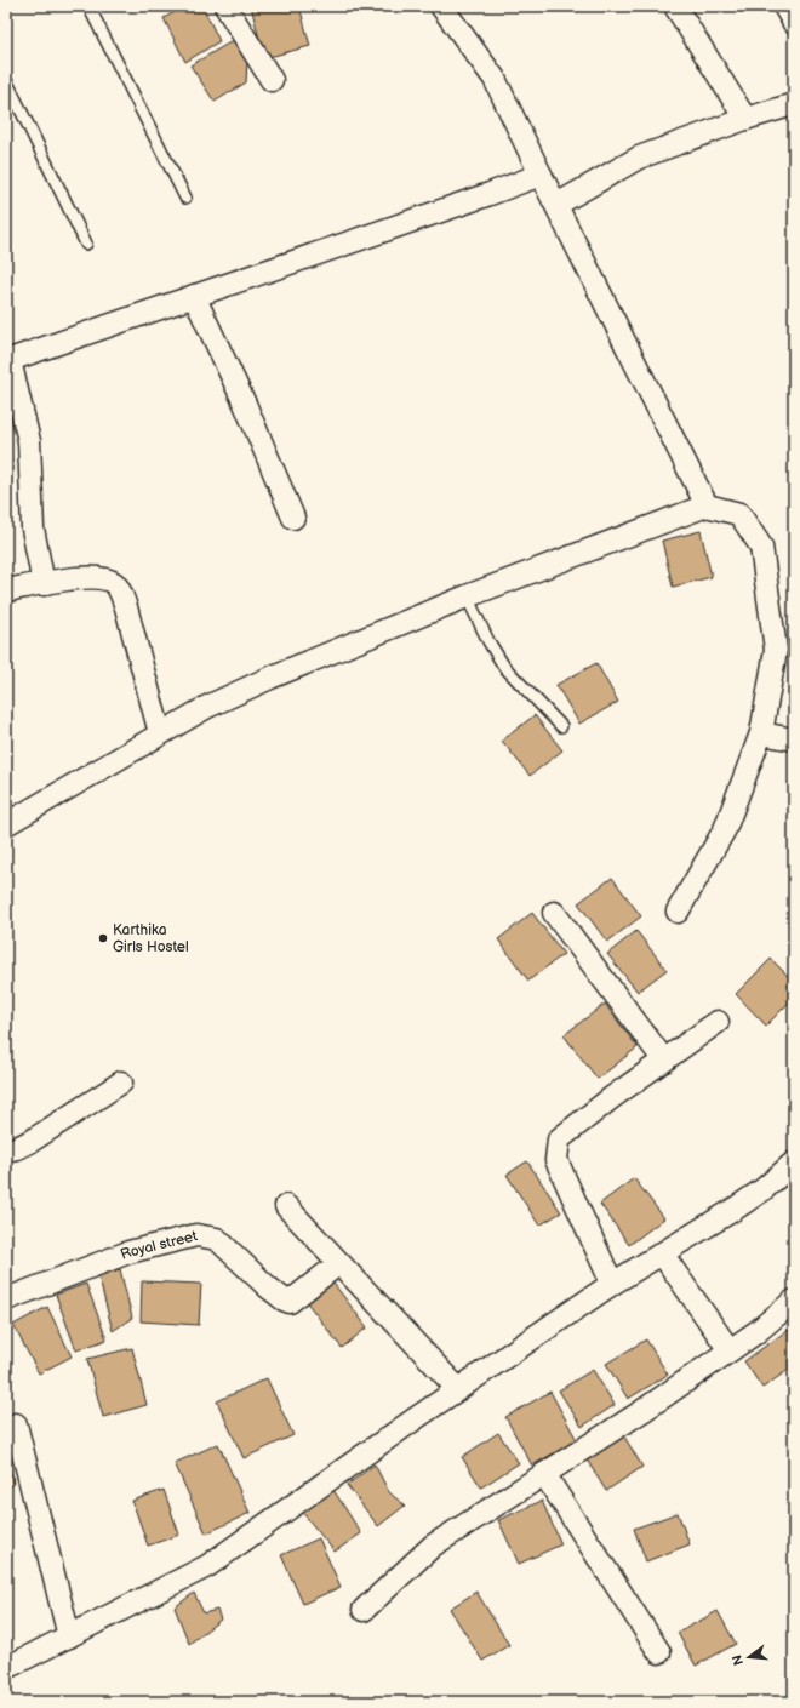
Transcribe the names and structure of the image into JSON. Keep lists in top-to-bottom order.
{
  "streets": {
    "street": ["Royal street"]
  },
  "places": ["Karthika Girls Hostel"],
  "north": "left"
}
